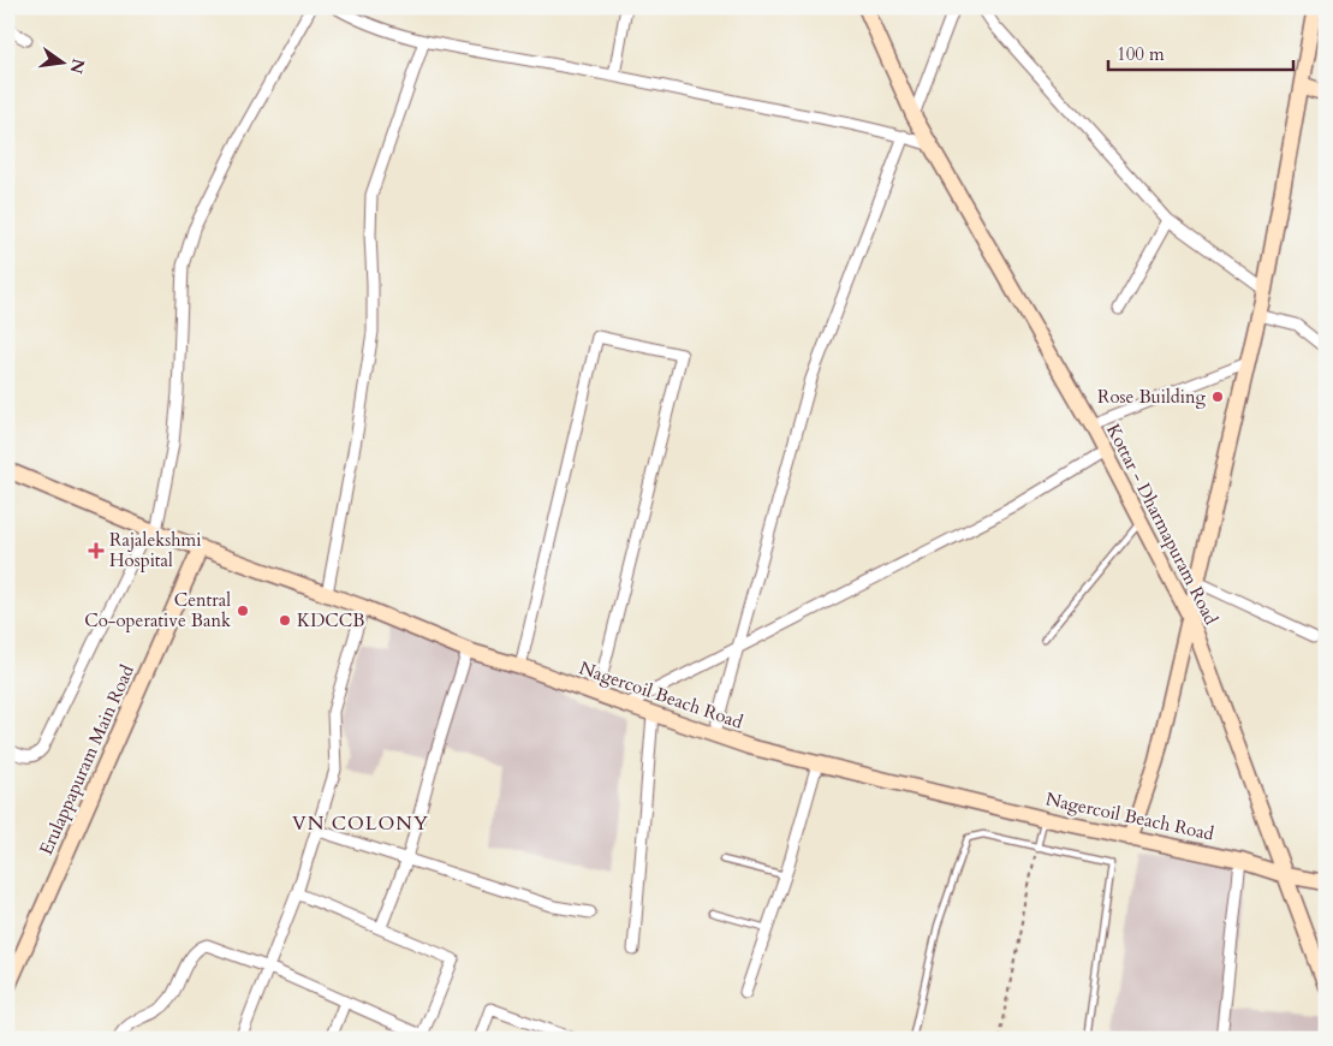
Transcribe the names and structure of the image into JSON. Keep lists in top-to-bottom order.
{
  "streets": {
    "main road": ["Kottar - Dharmapuram Road", "Nagercoil Beach Road", "Erulappapuram Main Road"]
  },
  "crossings": [
    ["Kottar - Dharmapuram Road", "Nagercoil Beach Road"],
    ["Nagercoil Beach Road", "Erulappapuram Main Road"]
  ],
  "districts": ["VN COLONY"],
  "places": {
    "other": ["Rose Building", "Central Co-operative Bank", "KDCCB"],
    "health": ["Rajalekshmi Hospital"]
  },
  "scale_bar": "100 m",
  "north": "right"
}
